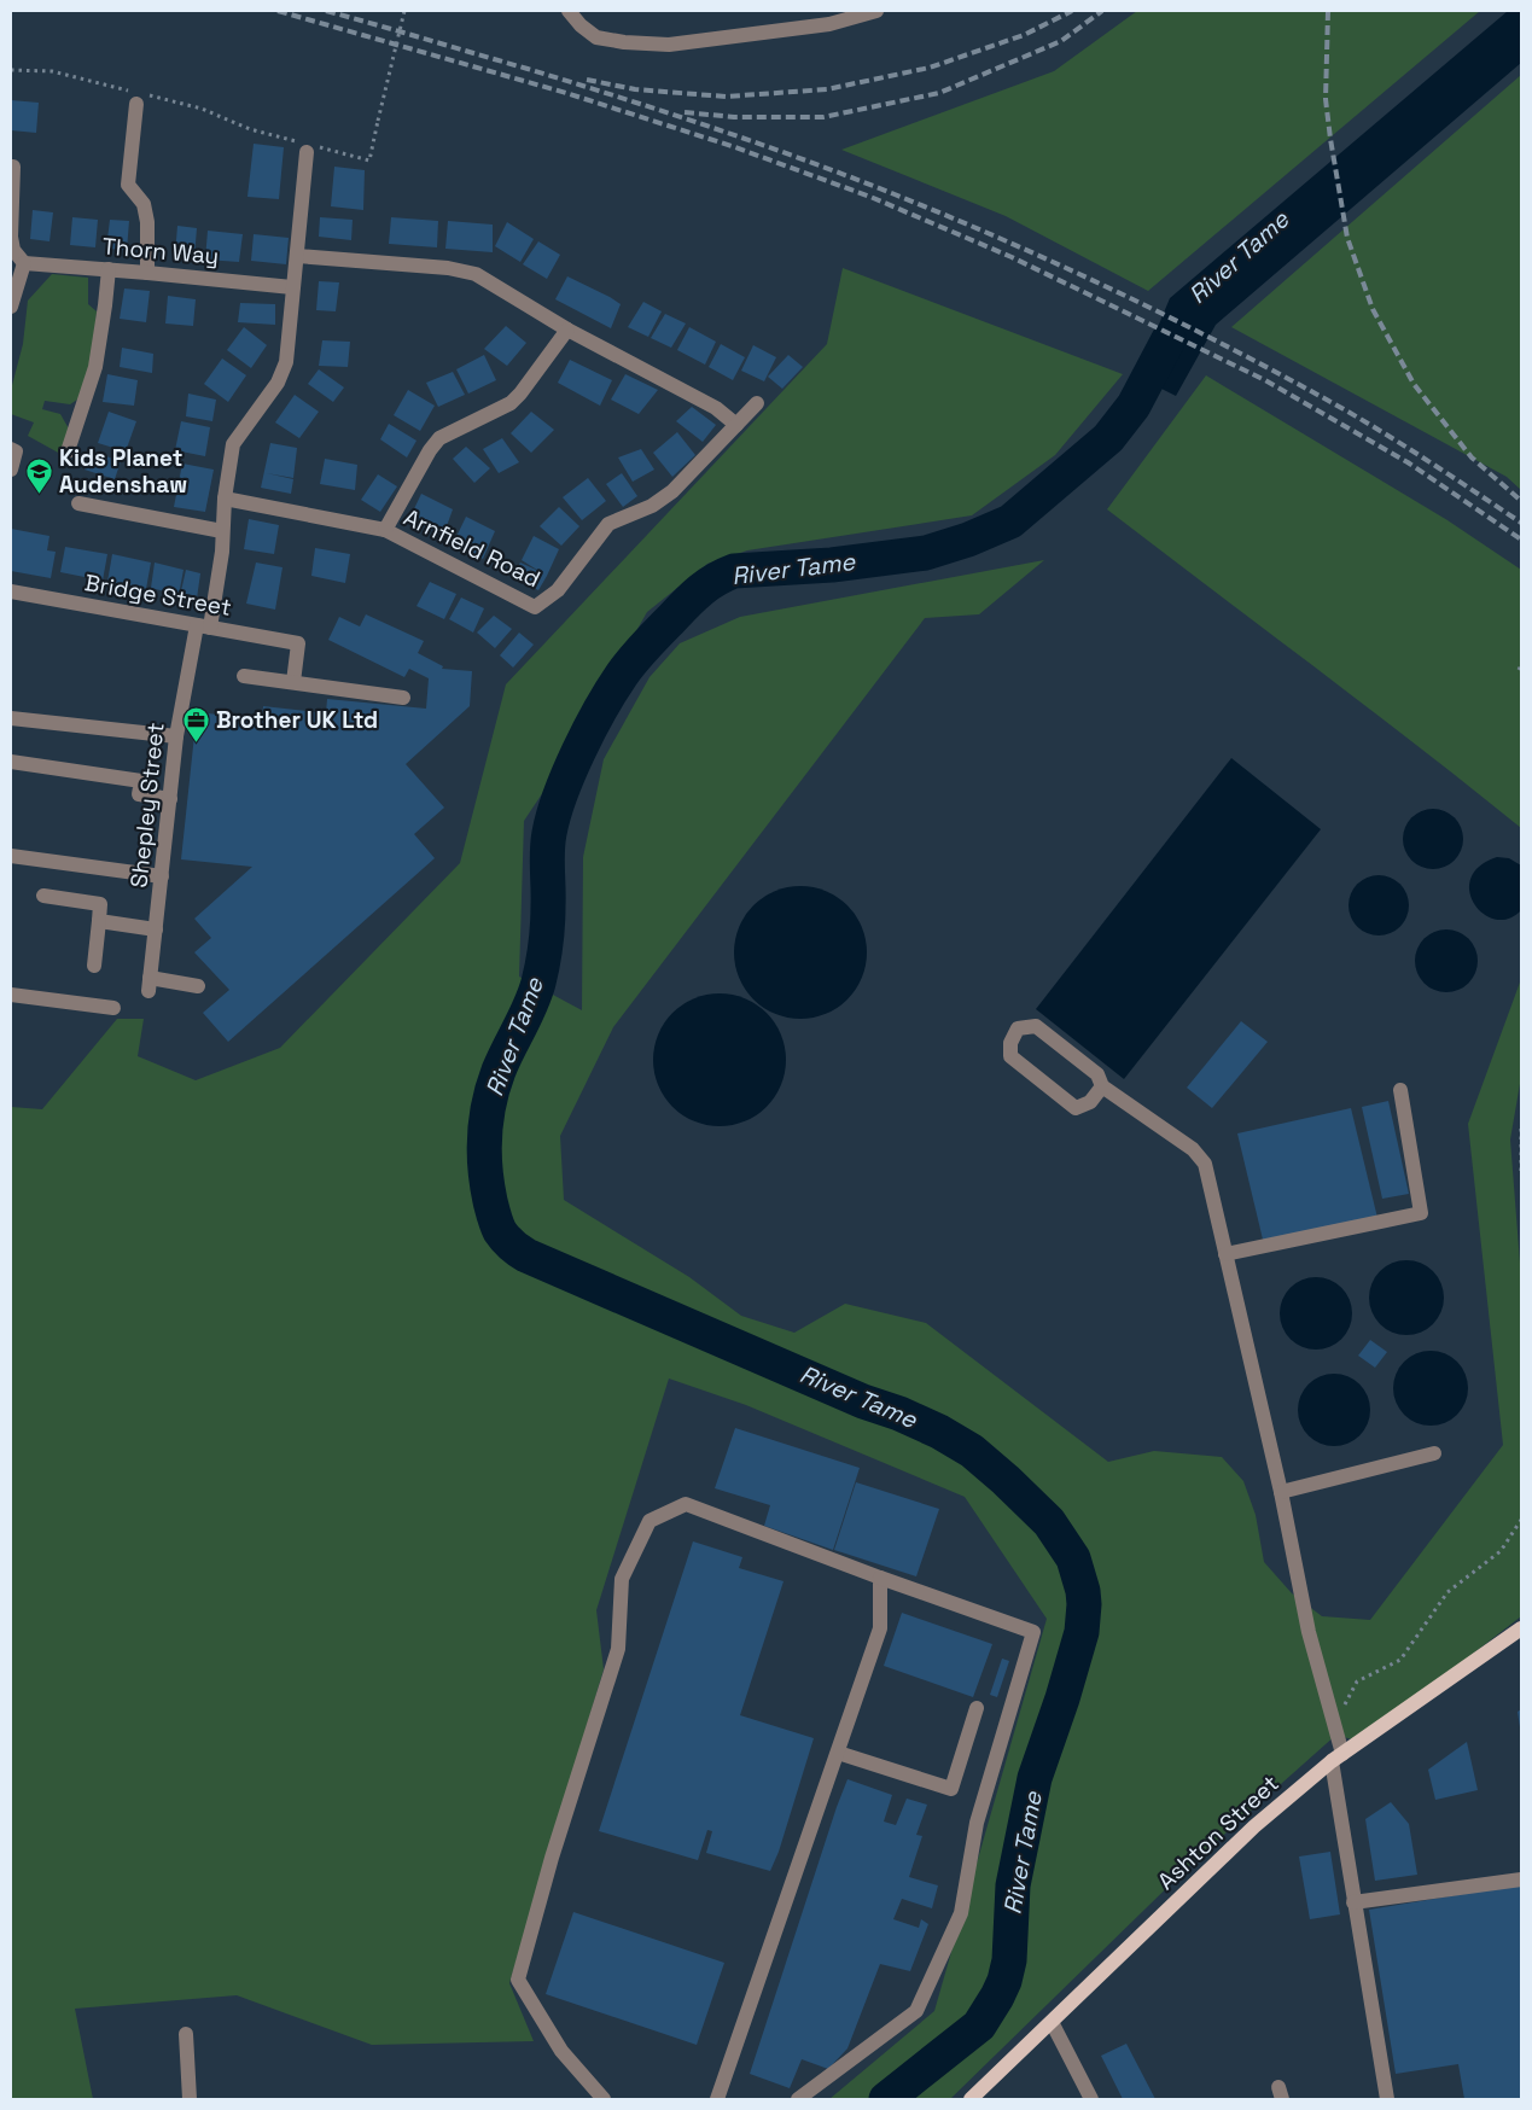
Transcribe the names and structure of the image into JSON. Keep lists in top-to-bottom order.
{
  "streets": {
    "main road": ["Ashton Street"],
    "street": [
      "Thorn Way",
      "Arnfield Road",
      "Bridge Street",
      "Shepley Street"
    ]
  },
  "crossings": [
    ["Bridge Street", "Shepley Street"]
  ],
  "water": ["River Tame"],
  "places": {
    "school or university": ["Kids Planet Audenshaw"],
    "office": ["Brother UK Ltd"]
  }
}
